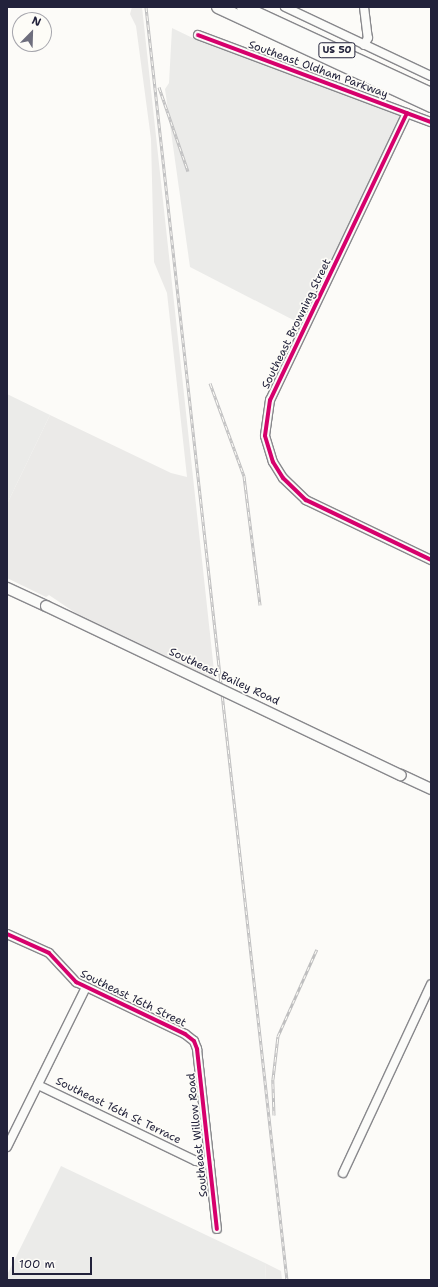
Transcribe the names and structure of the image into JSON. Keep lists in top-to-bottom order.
{
  "streets": {
    "highway": ["US 50"],
    "main road": ["Southeast Bailey Road"],
    "street": [
      "Southeast Oldham Parkway",
      "Southeast Browning Street",
      "Southeast 16th Street",
      "Southeast 16th St Terrace",
      "Southeast Willow Road"
    ]
  },
  "crossings": [
    ["Southeast Oldham Parkway", "Southeast Browning Street"],
    ["Southeast 16th Street", "Southeast Willow Road"],
    ["Southeast 16th St Terrace", "Southeast Willow Road"]
  ],
  "scale_bar": "100 m",
  "north": "top right"
}
